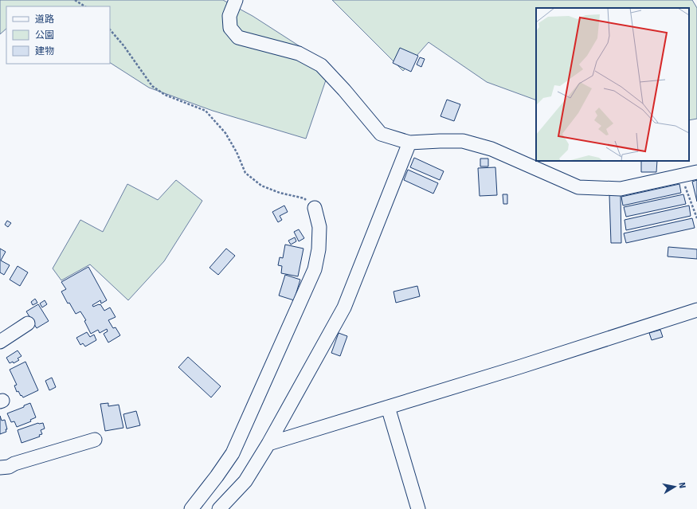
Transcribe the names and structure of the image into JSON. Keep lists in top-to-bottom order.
{
  "legend": ["道路", "公園", "建物"],
  "north": "right"
}
